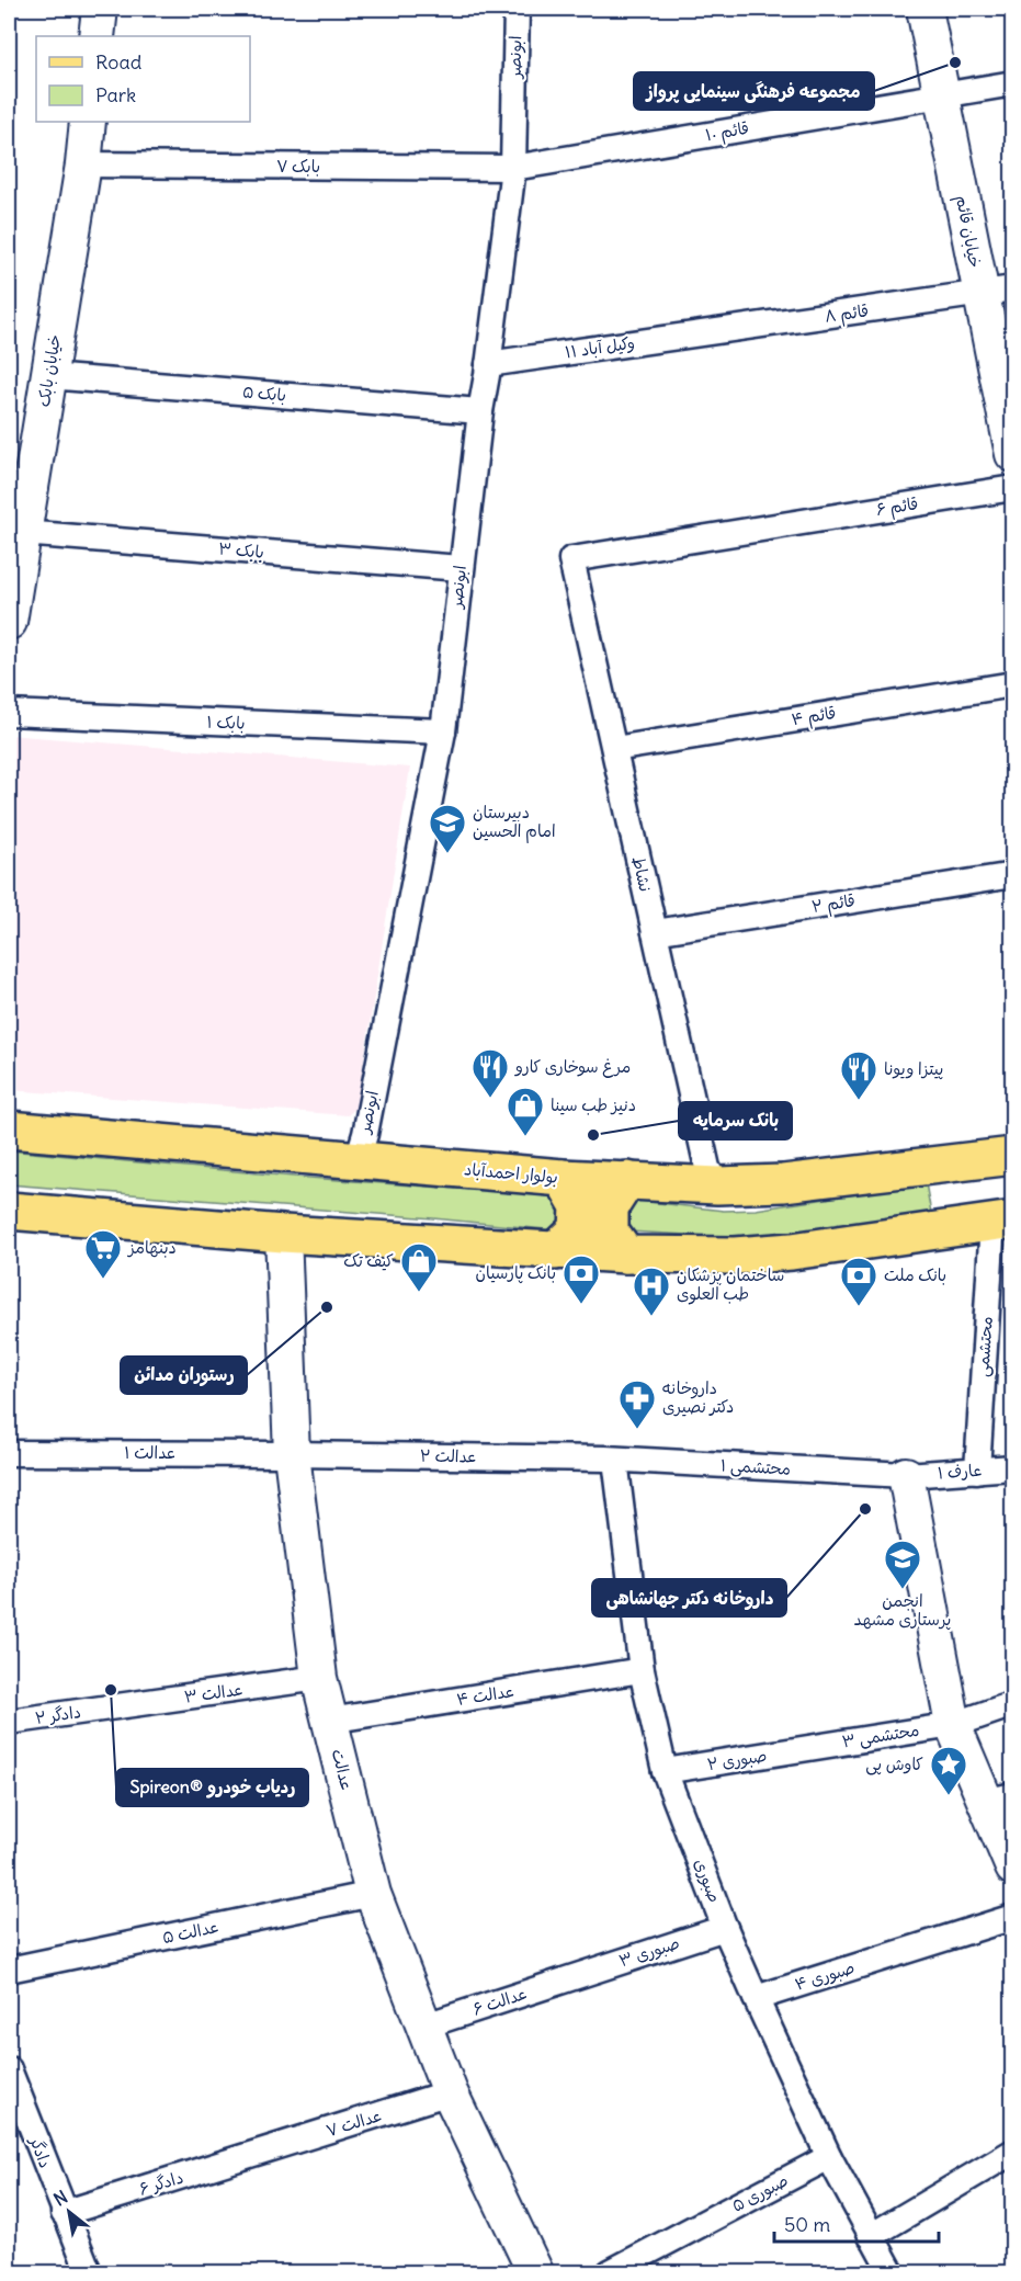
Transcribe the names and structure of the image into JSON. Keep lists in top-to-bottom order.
{
  "streets": {
    "main road": ["بولوار احمدآباد"],
    "street": [
      "ابونصر",
      "قائم ۱۰",
      "بابک ۷",
      "خیابان قائم",
      "قائم ۸",
      "وکیل آباد ۱۱",
      "خیابان بابک",
      "بابک ۵",
      "قائم ۶",
      "بابک ۳",
      "قائم ۴",
      "بابک ۱",
      "نشاط",
      "قائم ۲",
      "محتشمی",
      "عدالت ۱",
      "عدالت ۲",
      "محتشمی ۱",
      "عارف ۱",
      "عدالت ۳",
      "عدالت ۴",
      "دادگر ۲",
      "محتشمی ۳",
      "صبوری ۲",
      "عدالت",
      "صبوری",
      "عدالت ۵",
      "صبوری ۳",
      "صبوری ۴",
      "عدالت ۶",
      "عدالت ۷",
      "دادگر",
      "دادگر ۶",
      "صبوری ۵"
    ]
  },
  "crossings": [
    ["ابونصر", "قائم ۱۰"],
    ["ابونصر", "بابک ۷"],
    ["ابونصر", "وکیل آباد ۱۱"],
    ["ابونصر", "بابک ۵"],
    ["ابونصر", "بابک ۳"],
    ["ابونصر", "بابک ۱"],
    ["ابونصر", "بولوار احمدآباد"],
    ["قائم ۱۰", "بابک ۷"],
    ["قائم ۱۰", "خیابان قائم"],
    ["بابک ۷", "خیابان بابک"],
    ["خیابان قائم", "قائم ۸"],
    ["قائم ۸", "وکیل آباد ۱۱"],
    ["خیابان بابک", "بابک ۵"],
    ["خیابان بابک", "بابک ۳"],
    ["قائم ۶", "نشاط"],
    ["قائم ۴", "نشاط"],
    ["نشاط", "قائم ۲"],
    ["نشاط", "بولوار احمدآباد"],
    ["محتشمی", "عارف ۱"],
    ["عدالت ۱", "عدالت ۲"],
    ["عدالت ۱", "عدالت"],
    ["عدالت ۲", "محتشمی ۱"],
    ["عدالت ۲", "عدالت"],
    ["عدالت ۲", "صبوری"],
    ["محتشمی ۱", "عارف ۱"],
    ["محتشمی ۱", "صبوری"],
    ["عدالت ۳", "دادگر ۲"],
    ["عدالت ۳", "عدالت"],
    ["عدالت ۴", "عدالت"],
    ["عدالت ۴", "صبوری"],
    ["محتشمی ۳", "صبوری ۲"],
    ["صبوری ۲", "صبوری"],
    ["عدالت", "عدالت ۵"],
    ["عدالت", "عدالت ۶"],
    ["عدالت", "عدالت ۷"],
    ["صبوری", "صبوری ۳"],
    ["صبوری", "صبوری ۴"],
    ["صبوری", "صبوری ۵"],
    ["صبوری ۳", "عدالت ۶"],
    ["عدالت ۷", "دادگر ۶"],
    ["دادگر", "دادگر ۶"]
  ],
  "places": {
    "other": [
      "مجموعه فرهنگی سینمایی پرواز",
      "بانک سرمایه",
      "رستوران مدائن",
      "داروخانه دکتر جهانشاهی",
      "Spireon® ردیاب خودرو"
    ],
    "school or university": ["دبیرستان امام الحسین", "انجمن پرستاری مشهد"],
    "restaurant": ["مرغ سوخاری کارو", "پیتزا ویونا"],
    "shop": ["دنیز طب سینا", "کیف تک"],
    "supermarket": ["دبنهامز"],
    "bank": ["بانک پارسیان", "بانک ملت"],
    "hospital": ["ساختمان پزشكان طب العلوى"],
    "pharmacy": ["داروخانه دکتر نصیری"],
    "place": ["کاوش پی"]
  },
  "legend": ["Road", "Park"],
  "scale_bar": "50 m",
  "north": "top left"
}
